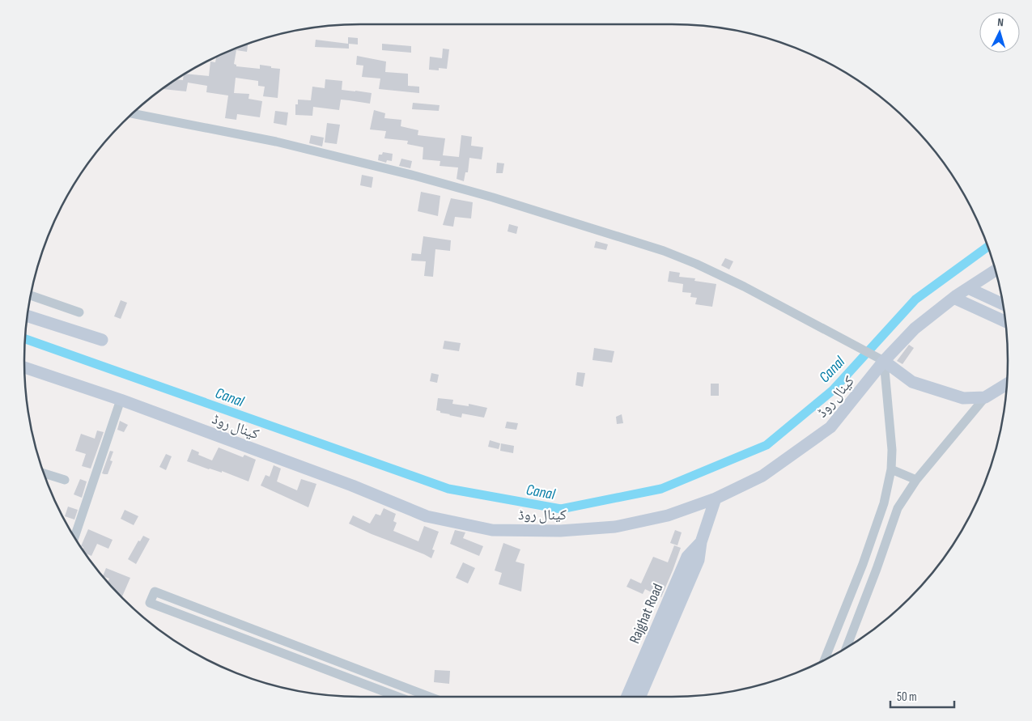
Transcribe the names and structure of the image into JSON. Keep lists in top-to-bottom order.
{
  "streets": {
    "street": ["کینال روڈ", "Rajghat Road"]
  },
  "crossings": [
    ["کینال روڈ", "Rajghat Road"]
  ],
  "water": ["Canal"],
  "scale_bar": "50 m",
  "north": "top"
}
